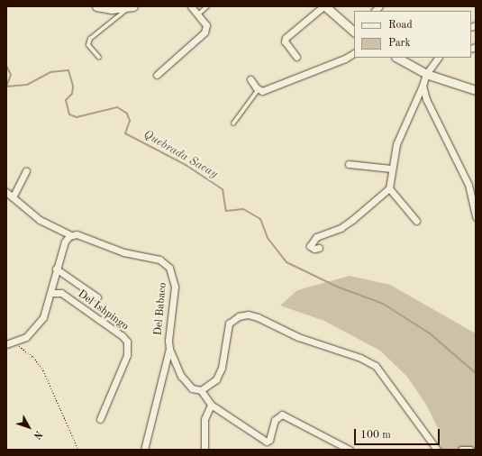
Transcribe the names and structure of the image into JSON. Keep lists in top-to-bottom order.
{
  "streets": {
    "street": ["Del Babaco", "Del Ishpingo"]
  },
  "water": ["Quebrada Sacay"],
  "legend": ["Road", "Park"],
  "scale_bar": "100 m",
  "north": "bottom right"
}
